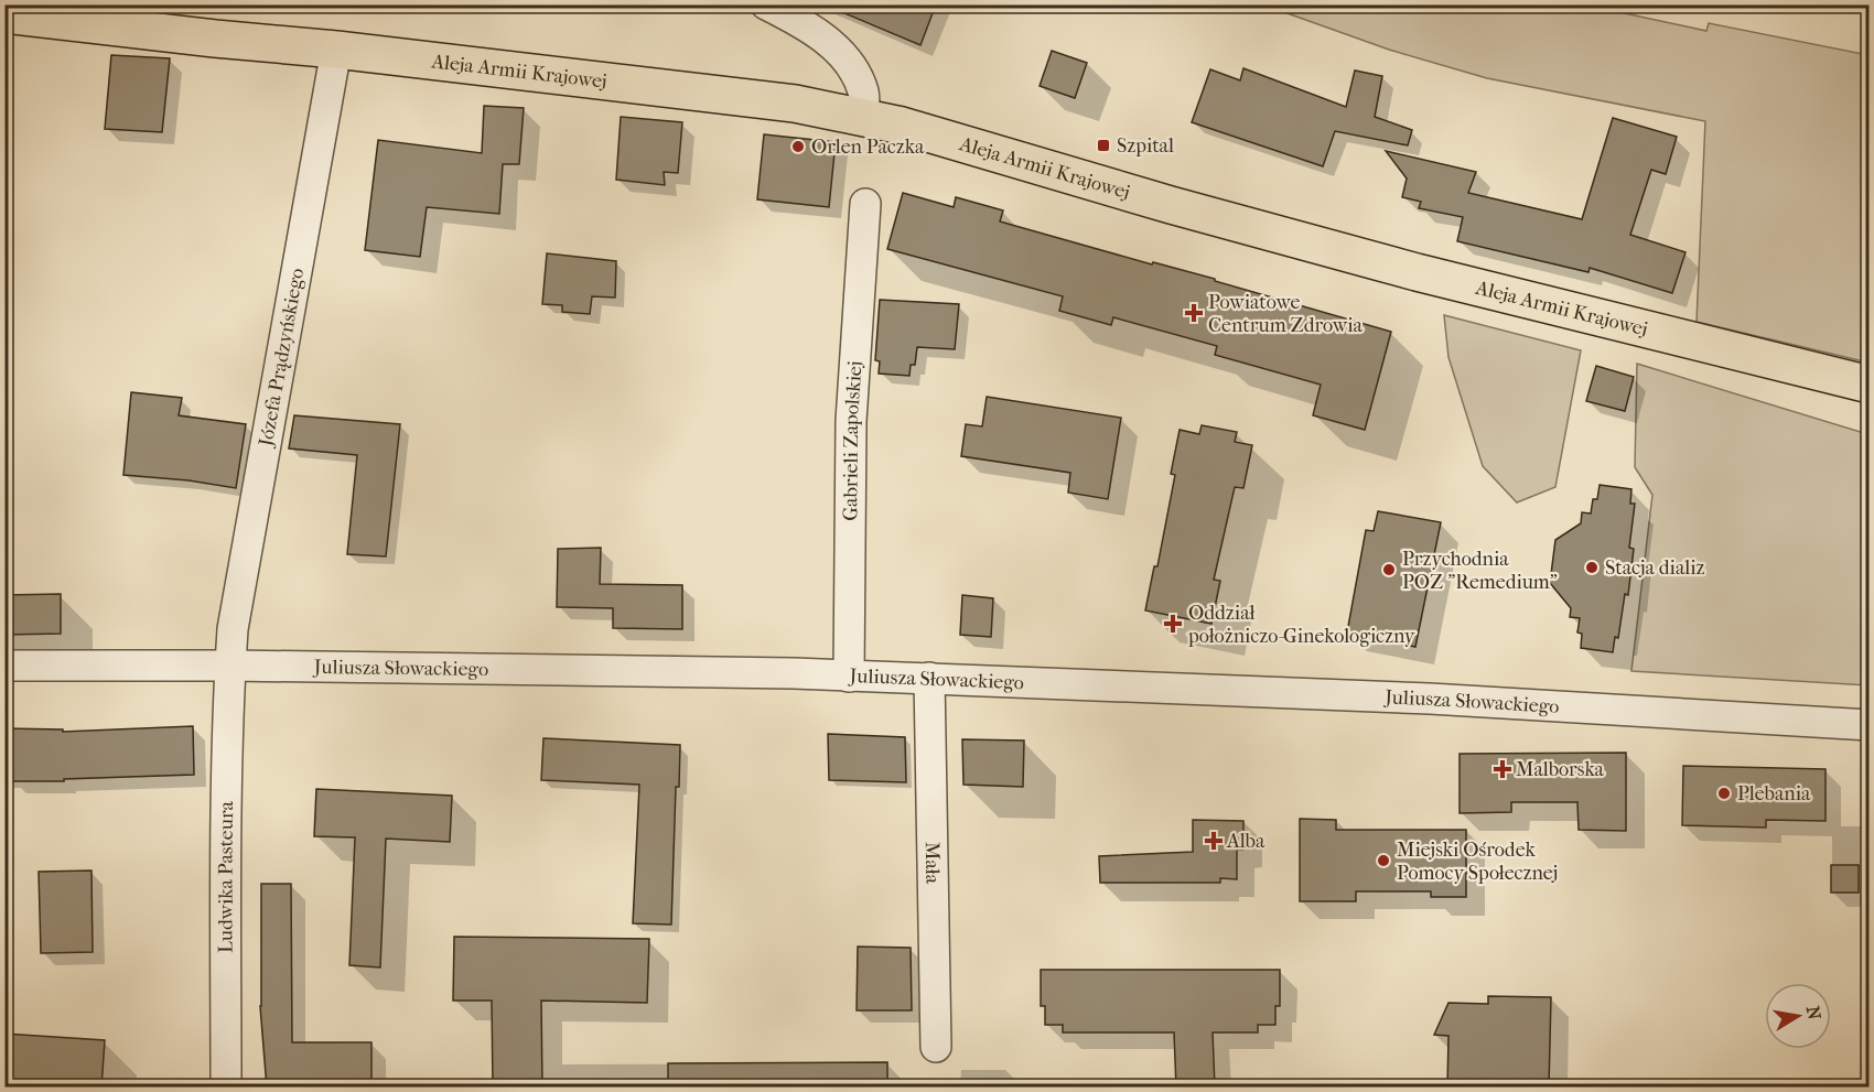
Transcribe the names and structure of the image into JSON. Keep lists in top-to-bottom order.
{
  "streets": {
    "main road": ["Aleja Armii Krajowej"],
    "street": [
      "Józefa Prądzyńskiego",
      "Gabrieli Zapolskiej",
      "Juliusza Słowackiego",
      "Mała",
      "Ludwika Pasteura"
    ]
  },
  "crossings": [
    ["Aleja Armii Krajowej", "Józefa Prądzyńskiego"],
    ["Józefa Prądzyńskiego", "Juliusza Słowackiego"],
    ["Józefa Prądzyńskiego", "Ludwika Pasteura"],
    ["Gabrieli Zapolskiej", "Juliusza Słowackiego"],
    ["Juliusza Słowackiego", "Mała"],
    ["Juliusza Słowackiego", "Ludwika Pasteura"]
  ],
  "places": {
    "transit": ["Szpital"],
    "other": [
      "Orlen Paczka",
      "Stacja dializ",
      "Przychodnia POZ \"Remedium\"",
      "Plebania",
      "Miejski Ośrodek Pomocy Społecznej"
    ],
    "health": [
      "Powiatowe Centrum Zdrowia",
      "Oddział położniczo-Ginekologiczny",
      "Malborska",
      "Alba"
    ]
  },
  "north": "right"
}
